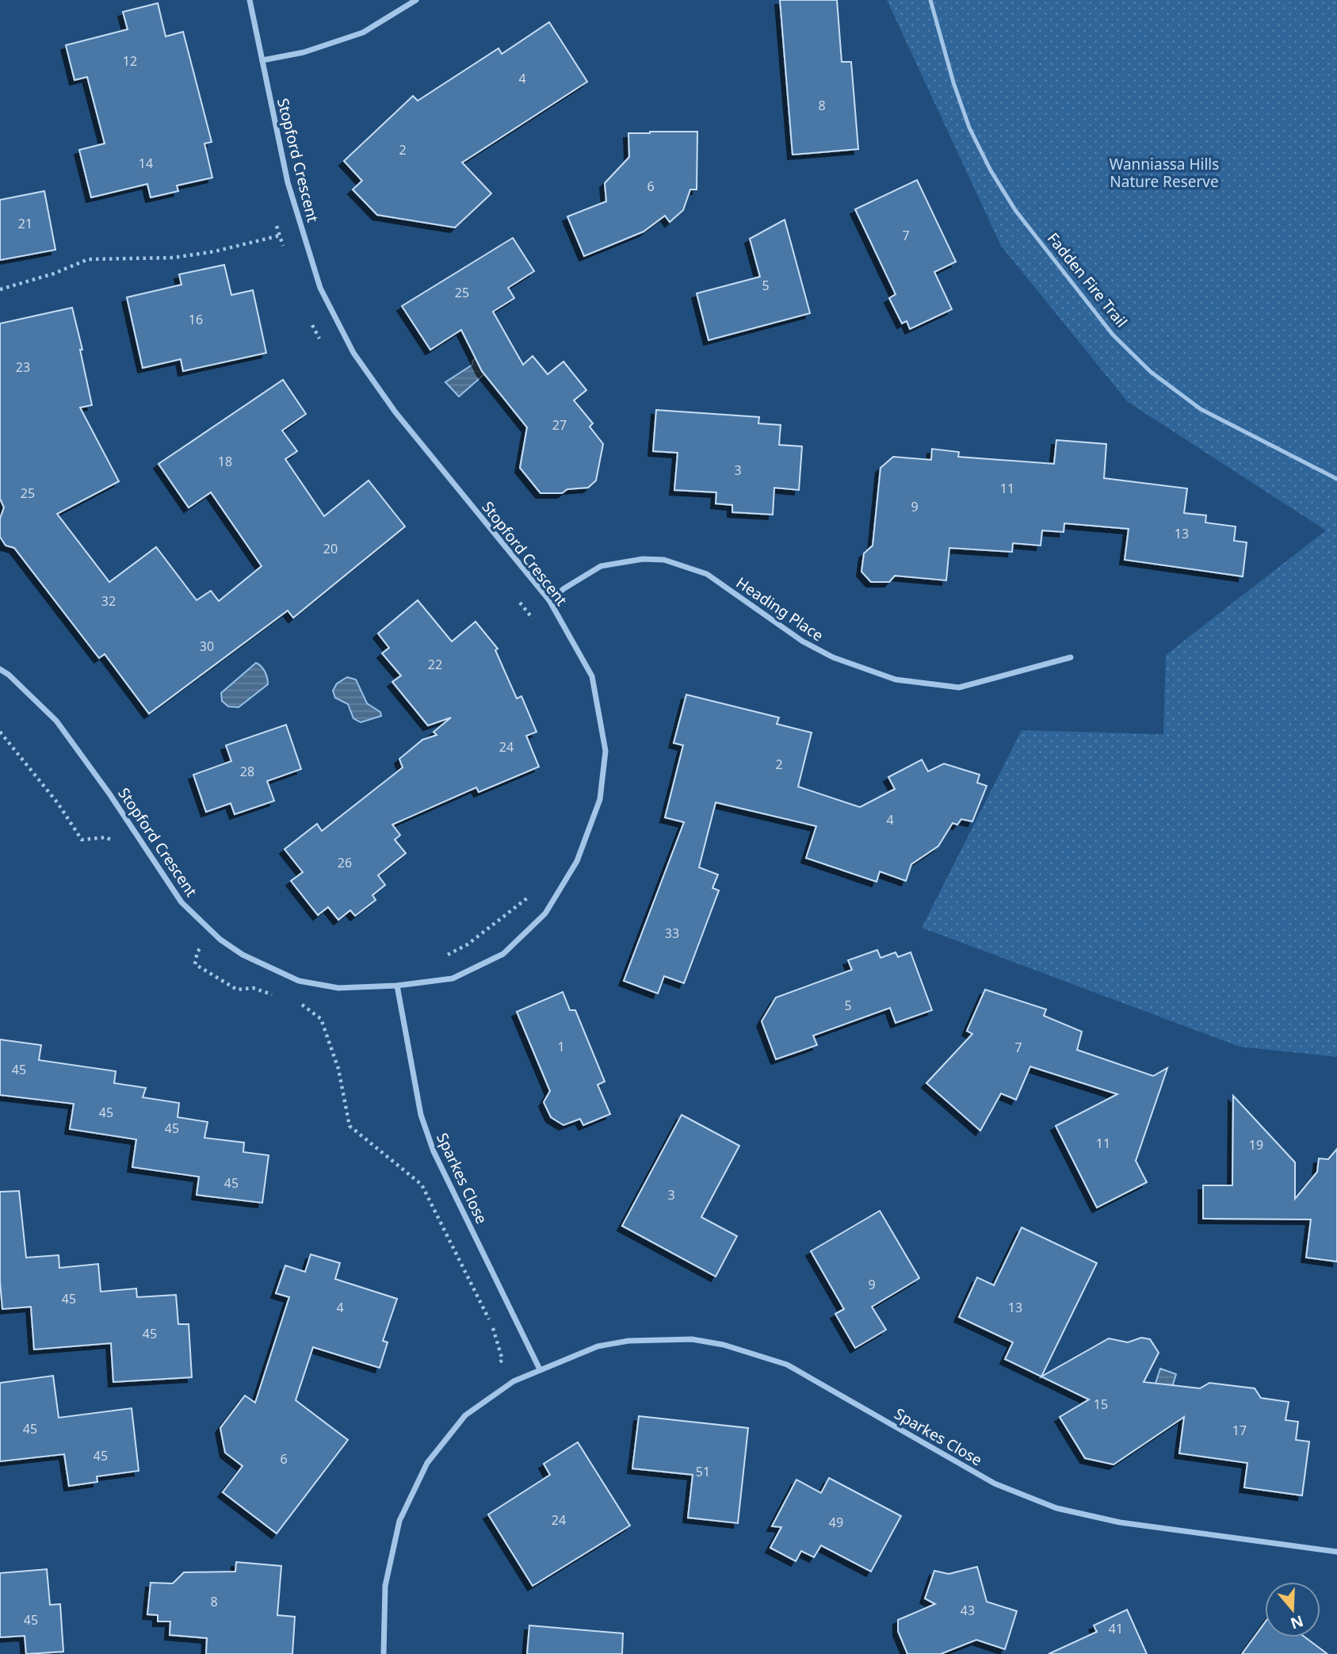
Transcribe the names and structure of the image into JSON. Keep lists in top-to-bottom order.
{
  "streets": {
    "street": ["Stopford Crescent", "Heading Place", "Sparkes Close"],
    "lane": ["Fadden Fire Trail"]
  },
  "crossings": [
    ["Stopford Crescent", "Heading Place"],
    ["Stopford Crescent", "Sparkes Close"]
  ],
  "parks": ["Wanniassa Hills Nature Reserve"],
  "house_numbers": [
    "12",
    "4",
    "8",
    "2",
    "14",
    "6",
    "21",
    "7",
    "5",
    "25",
    "16",
    "23",
    "27",
    "18",
    "3",
    "11",
    "25",
    "9",
    "13",
    "20",
    "32",
    "30",
    "22",
    "24",
    "2",
    "28",
    "4",
    "26",
    "33",
    "5",
    "1",
    "7",
    "45",
    "45",
    "45",
    "11",
    "19",
    "45",
    "3",
    "9",
    "45",
    "4",
    "13",
    "45",
    "15",
    "45",
    "17",
    "45",
    "6",
    "51",
    "24",
    "49",
    "8",
    "43",
    "45",
    "41"
  ],
  "north": "bottom"
}
